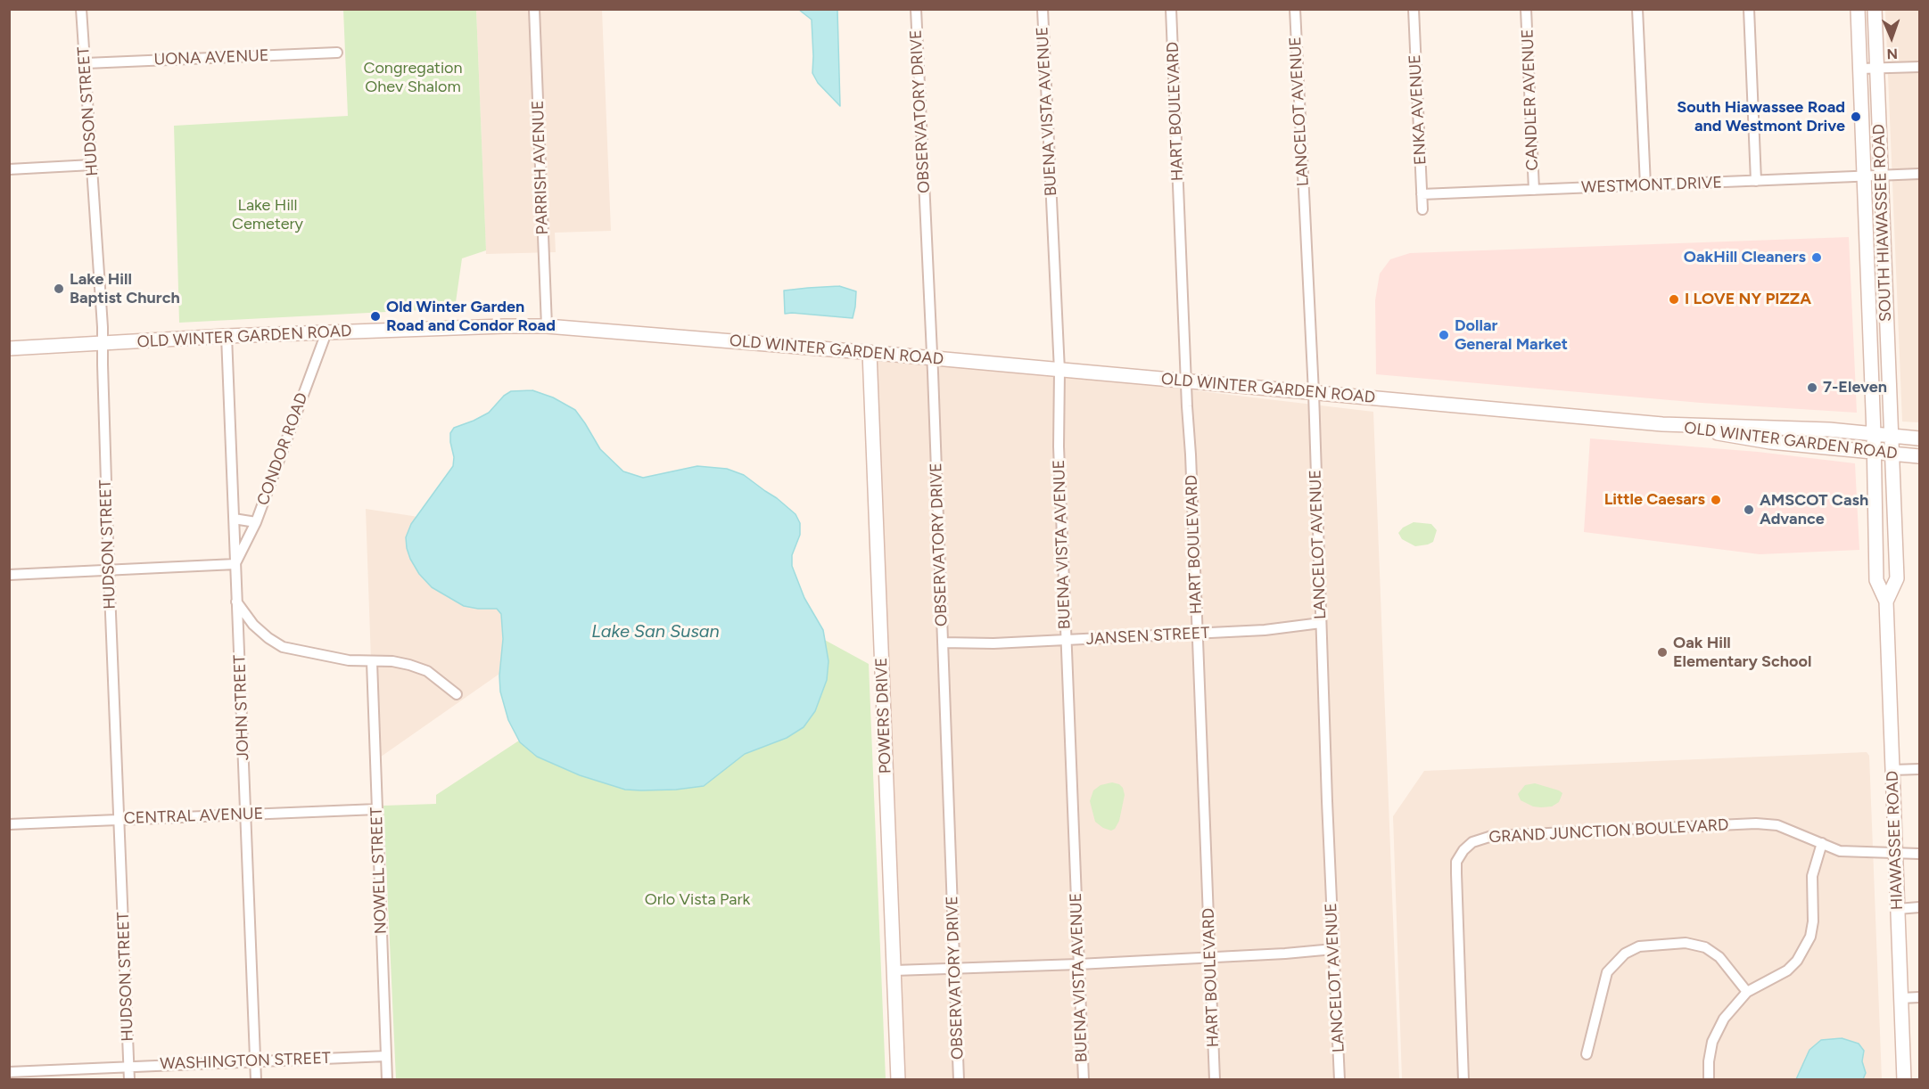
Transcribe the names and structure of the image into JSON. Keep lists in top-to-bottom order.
{
  "streets": {
    "main road": [
      "SOUTH HIAWASSEE ROAD",
      "OLD WINTER GARDEN ROAD",
      "POWERS DRIVE",
      "HIAWASSEE ROAD"
    ],
    "street": [
      "UONA AVENUE",
      "CANDLER AVENUE",
      "ENKA AVENUE",
      "HUDSON STREET",
      "OBSERVATORY DRIVE",
      "BUENA VISTA AVENUE",
      "HART BOULEVARD",
      "LANCELOT AVENUE",
      "PARRISH AVENUE",
      "WESTMONT DRIVE",
      "CONDOR ROAD",
      "JANSEN STREET",
      "JOHN STREET",
      "CENTRAL AVENUE",
      "GRAND JUNCTION BOULEVARD",
      "NOWELL STREET",
      "WASHINGTON STREET"
    ]
  },
  "crossings": [
    ["UONA AVENUE", "HUDSON STREET"],
    ["CANDLER AVENUE", "WESTMONT DRIVE"],
    ["ENKA AVENUE", "WESTMONT DRIVE"],
    ["HUDSON STREET", "OLD WINTER GARDEN ROAD"],
    ["HUDSON STREET", "CENTRAL AVENUE"],
    ["HUDSON STREET", "WASHINGTON STREET"],
    ["OBSERVATORY DRIVE", "OLD WINTER GARDEN ROAD"],
    ["OBSERVATORY DRIVE", "JANSEN STREET"],
    ["BUENA VISTA AVENUE", "OLD WINTER GARDEN ROAD"],
    ["BUENA VISTA AVENUE", "JANSEN STREET"],
    ["HART BOULEVARD", "OLD WINTER GARDEN ROAD"],
    ["HART BOULEVARD", "JANSEN STREET"],
    ["LANCELOT AVENUE", "OLD WINTER GARDEN ROAD"],
    ["LANCELOT AVENUE", "JANSEN STREET"],
    ["PARRISH AVENUE", "OLD WINTER GARDEN ROAD"],
    ["WESTMONT DRIVE", "SOUTH HIAWASSEE ROAD"],
    ["SOUTH HIAWASSEE ROAD", "OLD WINTER GARDEN ROAD"],
    ["SOUTH HIAWASSEE ROAD", "HIAWASSEE ROAD"],
    ["OLD WINTER GARDEN ROAD", "CONDOR ROAD"],
    ["OLD WINTER GARDEN ROAD", "JOHN STREET"],
    ["OLD WINTER GARDEN ROAD", "POWERS DRIVE"],
    ["OLD WINTER GARDEN ROAD", "HIAWASSEE ROAD"],
    ["CONDOR ROAD", "JOHN STREET"],
    ["JOHN STREET", "CENTRAL AVENUE"],
    ["JOHN STREET", "WASHINGTON STREET"],
    ["CENTRAL AVENUE", "NOWELL STREET"],
    ["GRAND JUNCTION BOULEVARD", "HIAWASSEE ROAD"],
    ["NOWELL STREET", "WASHINGTON STREET"]
  ],
  "water": ["Lake San Susan"],
  "parks": ["Congregation Ohev Shalom", "Lake Hill Cemetery", "Orlo Vista Park"],
  "places": [
    "South Hiawassee Road and Westmont Drive",
    "OakHill Cleaners",
    "Lake Hill Baptist Church",
    "I LOVE NY PIZZA",
    "Old Winter Garden Road and Condor Road",
    "Dollar General Market",
    "7-Eleven",
    "Little Caesars",
    "AMSCOT Cash Advance",
    "Oak Hill Elementary School"
  ],
  "north": "bottom"
}
